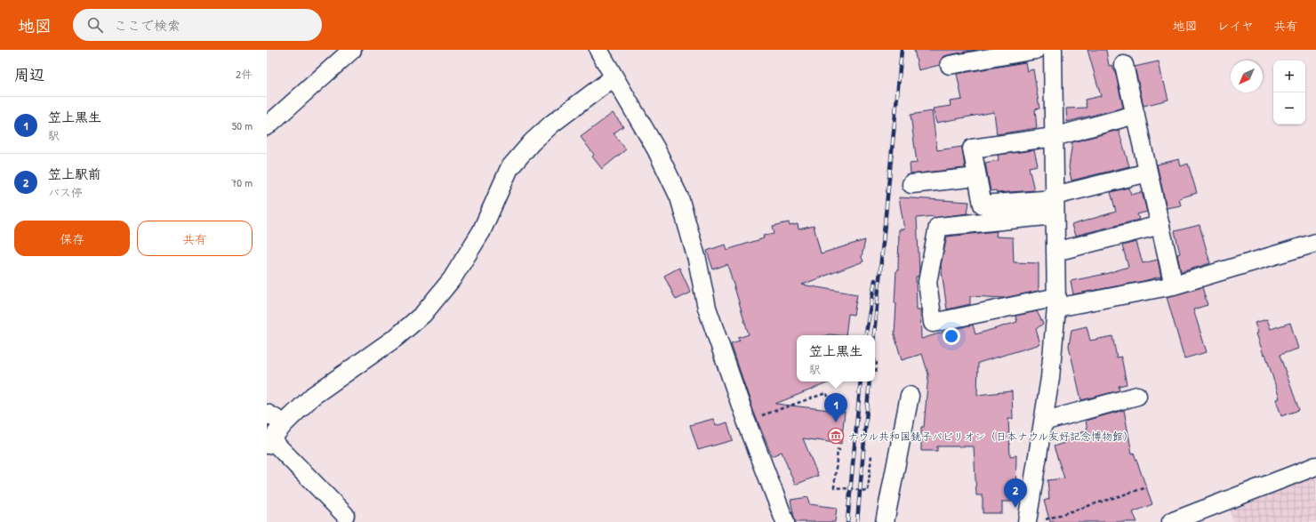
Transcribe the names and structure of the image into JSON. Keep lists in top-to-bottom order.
{
  "places": {
    "museum": ["ナウル共和国銚子パビリオン（日本ナウル友好記念博物館）"]
  },
  "north": "bottom left",
  "page": {
    "header": "地図",
    "search": "ここで検索",
    "nav": ["地図", "レイヤ", "共有"],
    "heading": ["周辺", "2件"],
    "map_buttons": ["+", "−"],
    "list": [
      {
        "mark": "1",
        "name": "笠上黒生",
        "note": "駅",
        "value": "50 m"
      },
      {
        "mark": "2",
        "name": "笠上駅前",
        "note": "バス停",
        "value": "70 m"
      }
    ],
    "buttons": ["保存", "共有"],
    "popup": ["笠上黒生", "駅"],
    "pins": ["1", "2"]
  }
}
